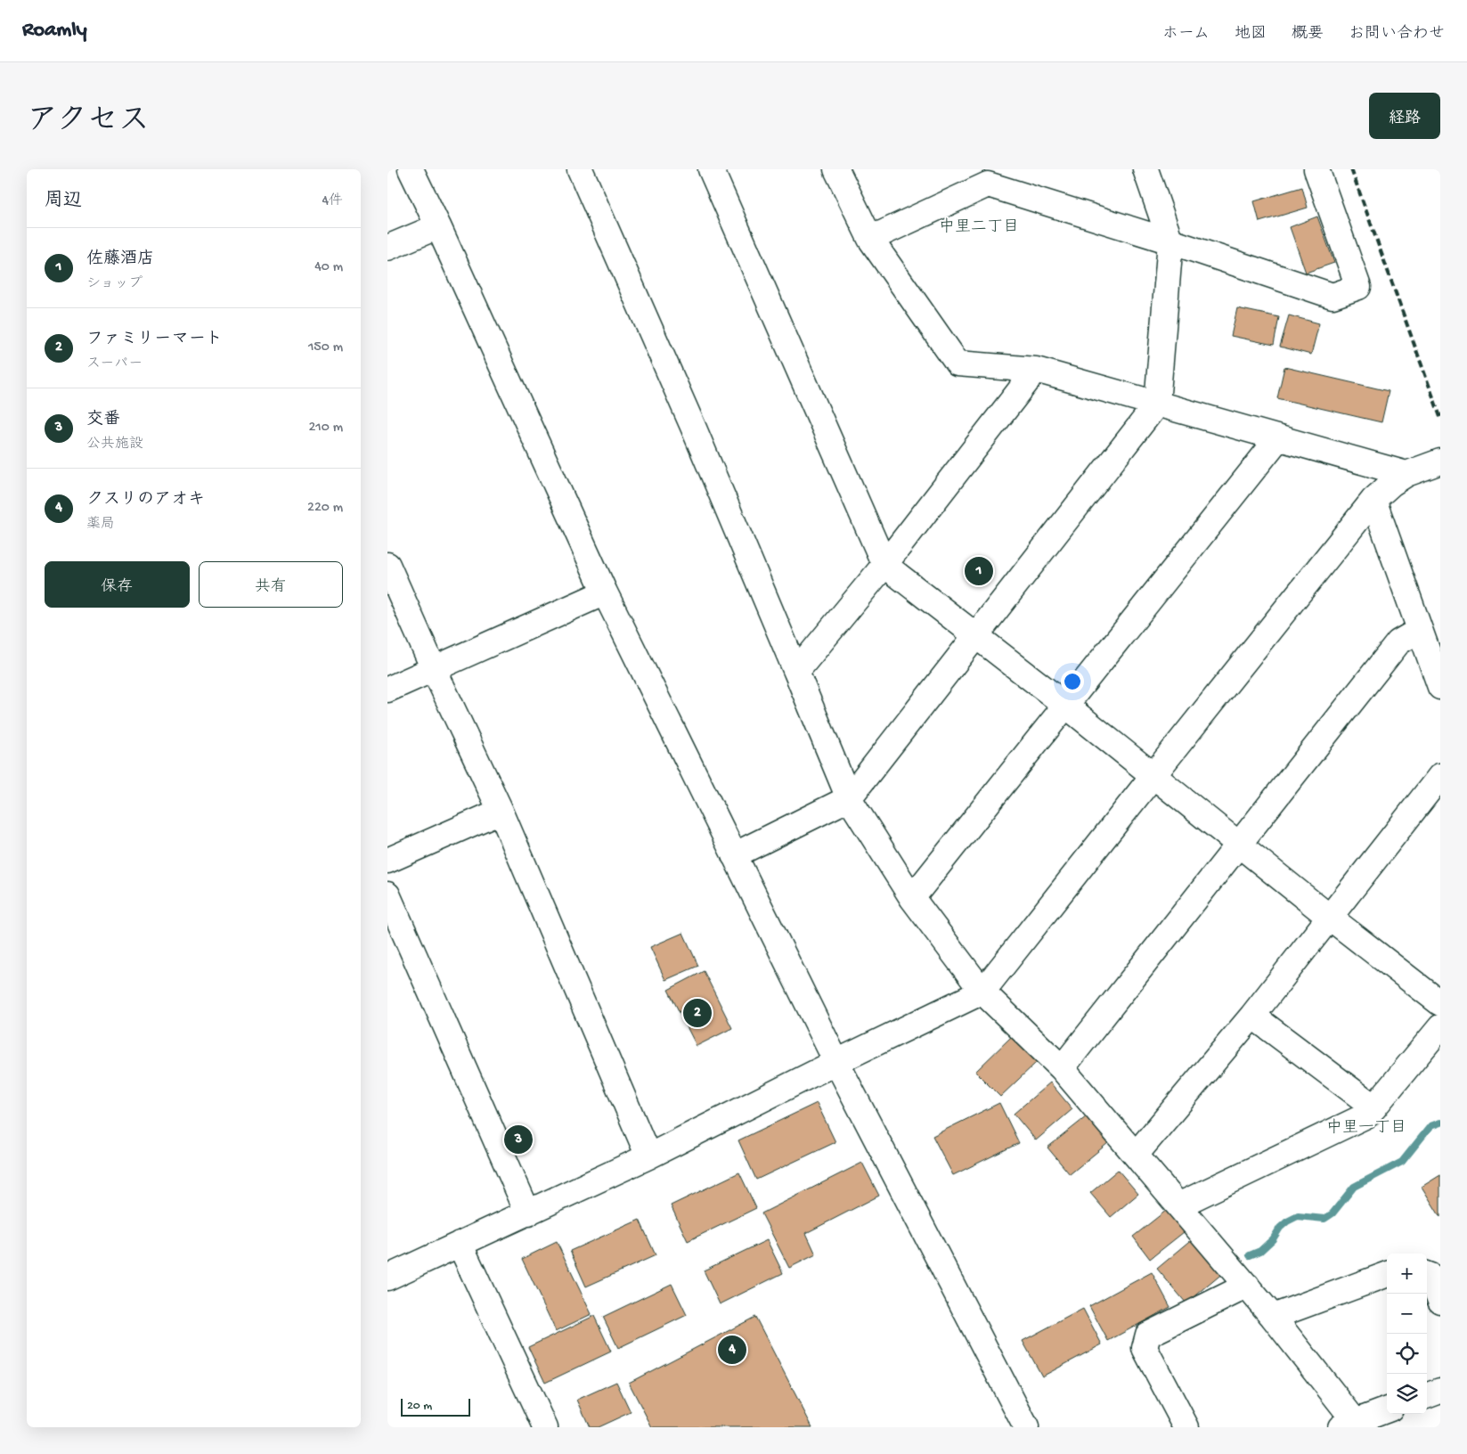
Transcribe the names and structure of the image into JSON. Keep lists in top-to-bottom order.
{
  "districts": ["中里二丁目", "中里一丁目"],
  "scale_bar": "20 m",
  "page": {
    "header": "Roamly",
    "nav": [
      "ホーム",
      "地図",
      "概要",
      "お問い合わせ"
    ],
    "title": "アクセス",
    "buttons": [
      "経路",
      ["保存", "共有"]
    ],
    "heading": ["周辺", "4件"],
    "list": [
      {
        "mark": "1",
        "name": "佐藤酒店",
        "note": "ショップ",
        "value": "40 m"
      },
      {
        "mark": "2",
        "name": "ファミリーマート",
        "note": "スーパー",
        "value": "150 m"
      },
      {
        "mark": "3",
        "name": "交番",
        "note": "公共施設",
        "value": "210 m"
      },
      {
        "mark": "4",
        "name": "クスリのアオキ",
        "note": "薬局",
        "value": "220 m"
      }
    ],
    "pins": [
      "1",
      "2",
      "3",
      "4"
    ],
    "map_buttons": ["+", "−"],
    "scale": "20 m"
  }
}
